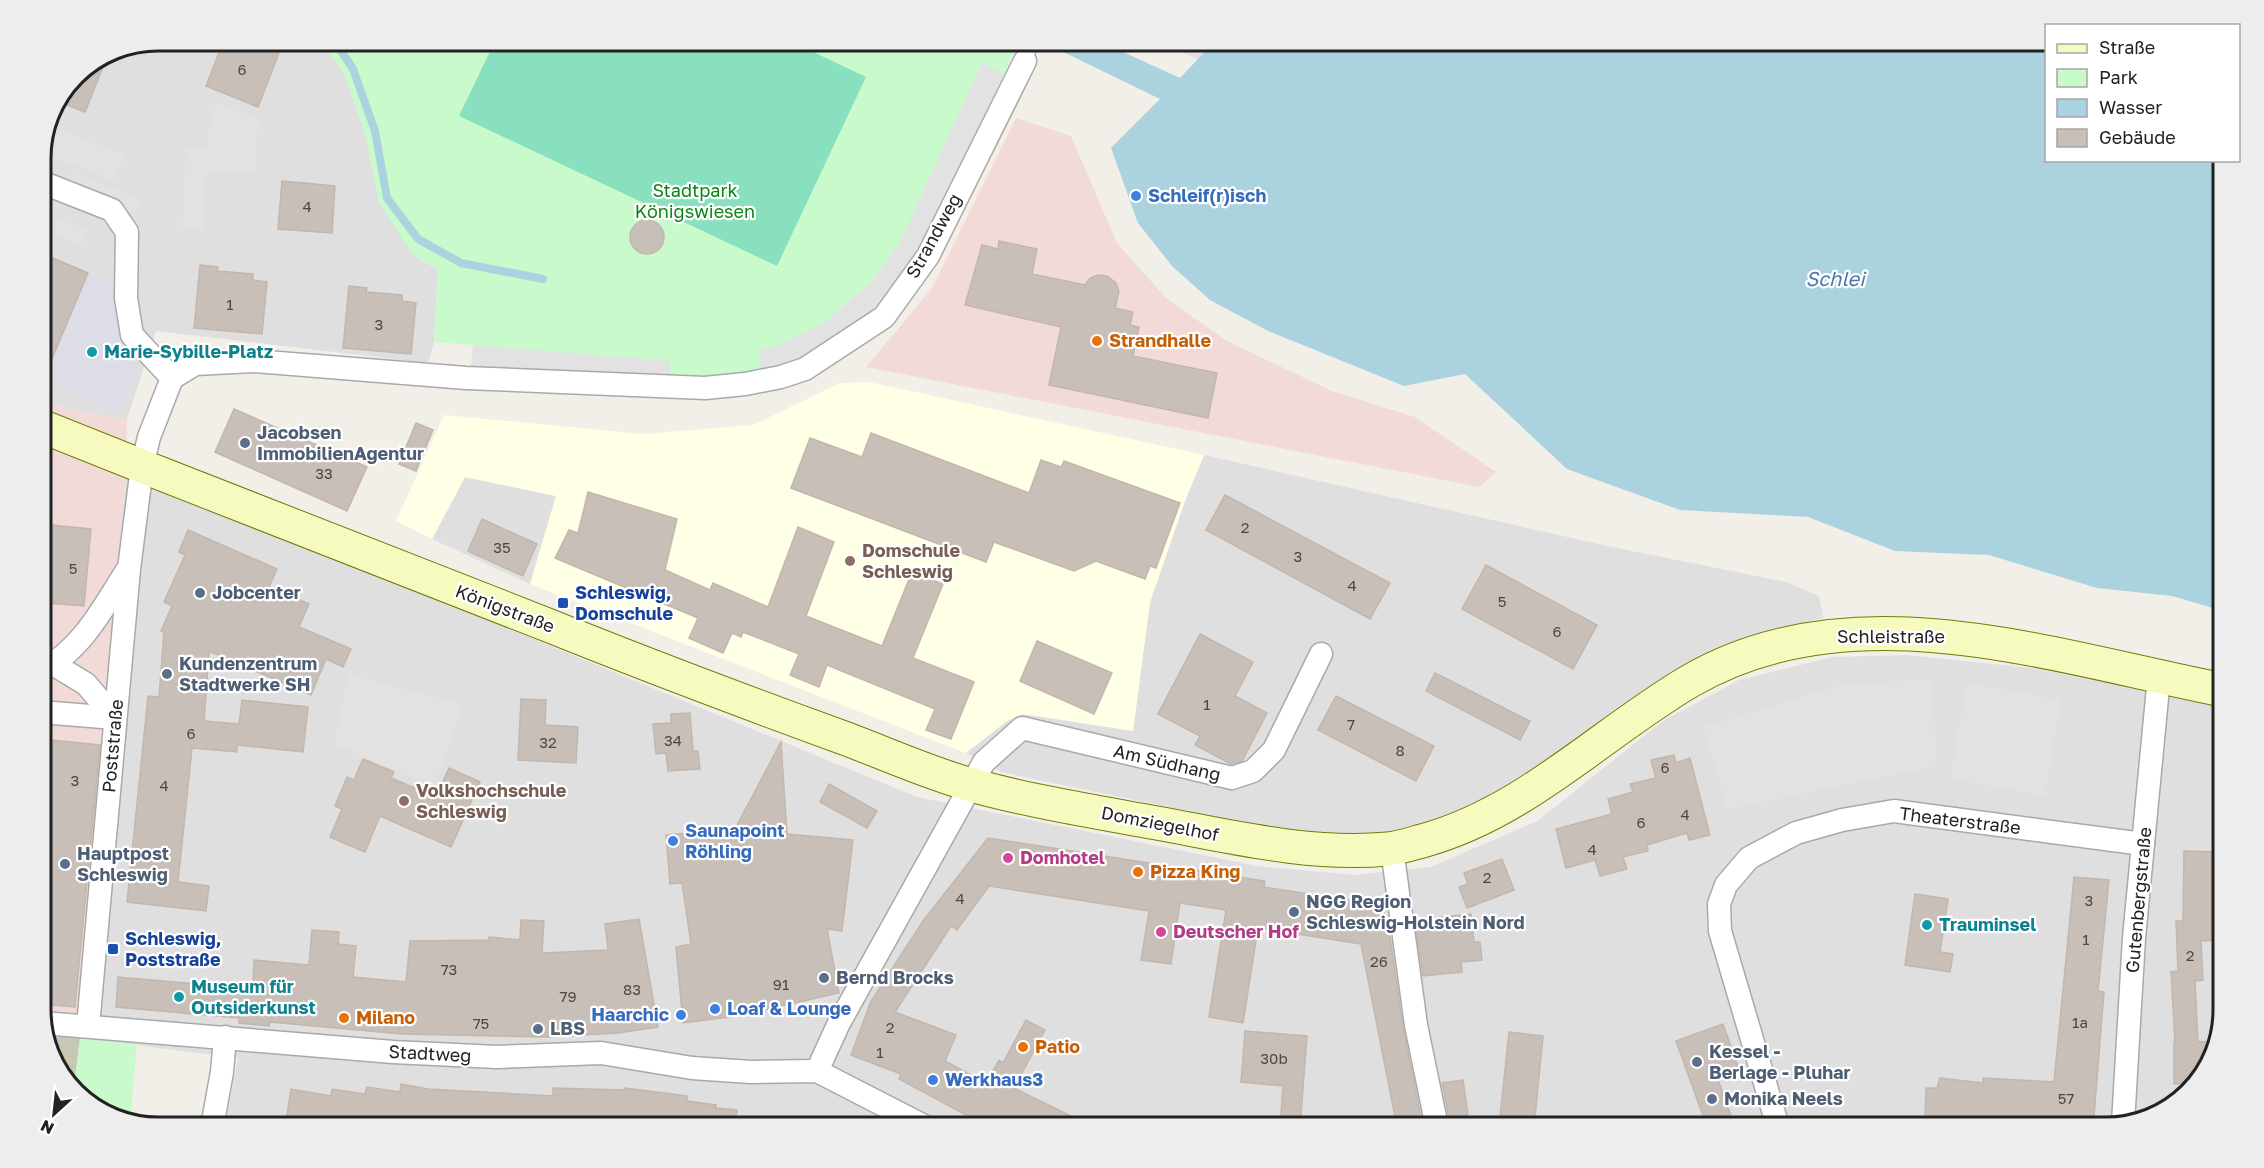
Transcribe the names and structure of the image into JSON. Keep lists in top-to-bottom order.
{
  "streets": {
    "street": [
      "Strandweg",
      "Königstraße",
      "Schleistraße",
      "Poststraße",
      "Am Südhang",
      "Theaterstraße",
      "Domziegelhof",
      "Gutenbergstraße",
      "Stadtweg"
    ]
  },
  "crossings": [
    ["Königstraße", "Poststraße"],
    ["Königstraße", "Am Südhang"],
    ["Königstraße", "Domziegelhof"],
    ["Schleistraße", "Domziegelhof"],
    ["Schleistraße", "Gutenbergstraße"],
    ["Poststraße", "Stadtweg"],
    ["Am Südhang", "Domziegelhof"],
    ["Theaterstraße", "Gutenbergstraße"]
  ],
  "water": ["Schlei"],
  "parks": ["Stadtpark Königswiesen"],
  "places": {
    "other": [
      "Schleif(r)isch",
      "Strandhalle",
      "Marie-Sybille-Platz",
      "Jacobsen ImmobilienAgentur",
      "Domschule Schleswig",
      "Jobcenter",
      "Kundenzentrum Stadtwerke SH",
      "Volkshochschule Schleswig",
      "Saunapoint Röhling",
      "Domhotel",
      "Hauptpost Schleswig",
      "Pizza King",
      "NGG Region Schleswig-Holstein Nord",
      "Trauminsel",
      "Deutscher Hof",
      "Bernd Brocks",
      "Museum für Outsiderkunst",
      "Loaf & Lounge",
      "Haarchic",
      "Milano",
      "LBS",
      "Patio",
      "Kessel - Berlage - Pluhar",
      "Werkhaus3",
      "Monika Neels"
    ],
    "transit": ["Schleswig, Domschule", "Schleswig, Poststraße"]
  },
  "house_numbers": [
    "6",
    "4",
    "1",
    "3",
    "33",
    "2",
    "35",
    "3",
    "5",
    "4",
    "5",
    "6",
    "1",
    "7",
    "6",
    "34",
    "32",
    "8",
    "6",
    "3",
    "4",
    "4",
    "6",
    "4",
    "2",
    "4",
    "3",
    "1",
    "2",
    "26",
    "73",
    "91",
    "83",
    "79",
    "1a",
    "75",
    "2",
    "1",
    "30b",
    "57"
  ],
  "legend": [
    "Straße",
    "Park",
    "Wasser",
    "Gebäude"
  ],
  "north": "bottom left"
}
